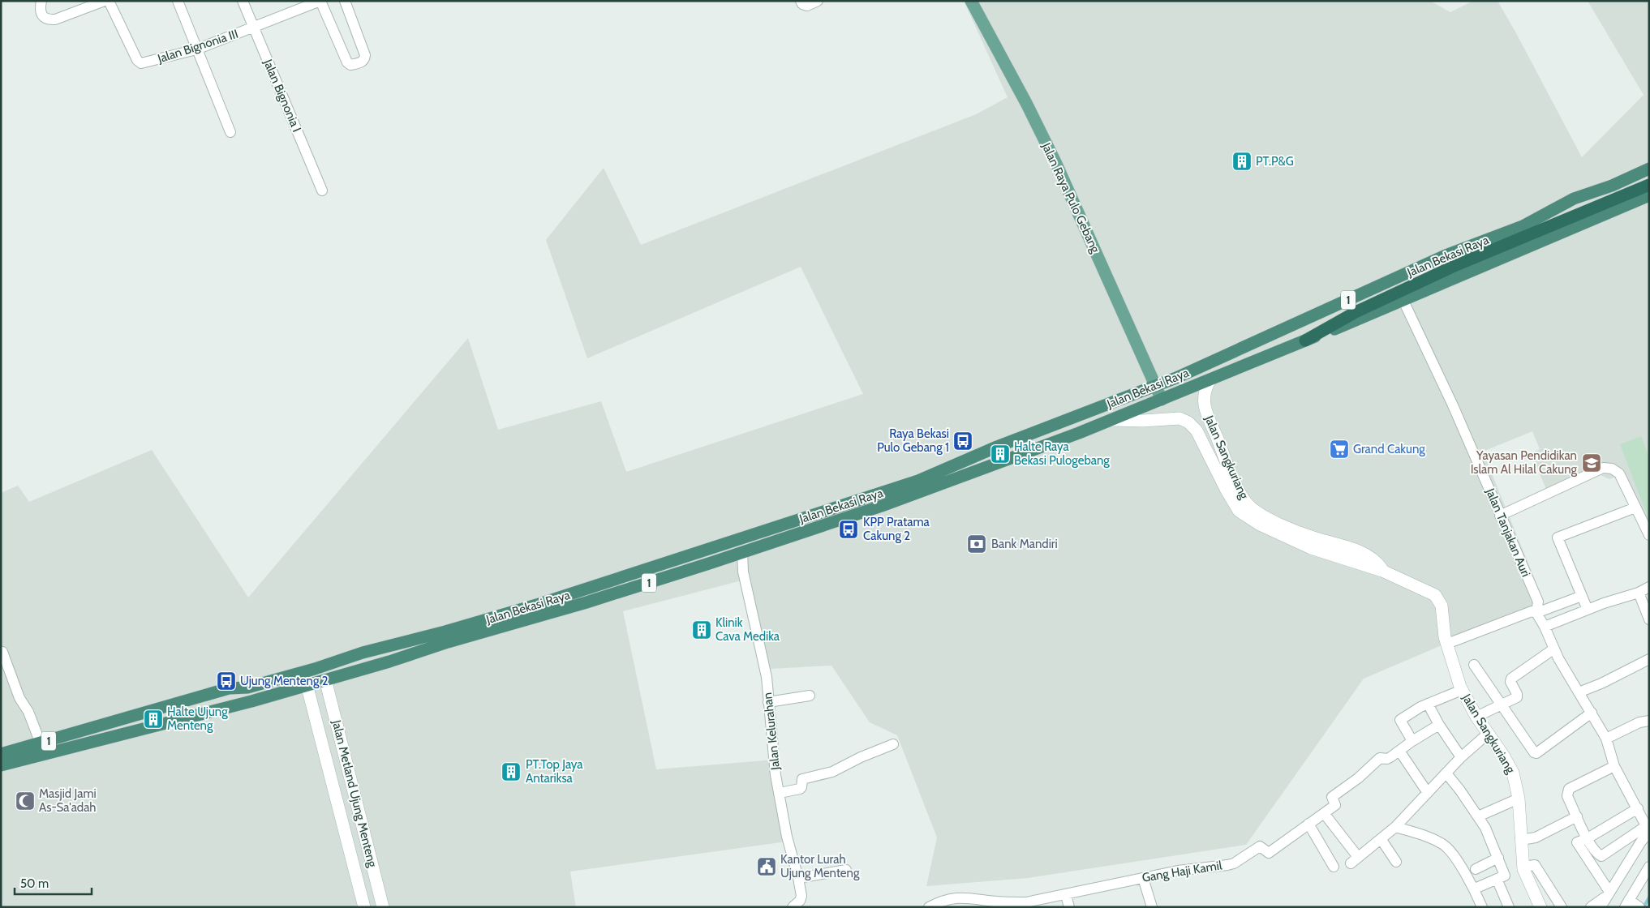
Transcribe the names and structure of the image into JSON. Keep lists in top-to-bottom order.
{
  "streets": {
    "highway": ["Jalan Bekasi Raya", "1"],
    "main road": ["Jalan Raya Pulo Gebang"],
    "street": [
      "Jalan Bignonia III",
      "Jalan Bignonia I",
      "Jalan Sangkuriang",
      "Jalan Tanjakan Auri",
      "Jalan Kelurahan",
      "Jalan Metland Ujung Menteng",
      "Gang Haji Kamil"
    ]
  },
  "crossings": [
    ["Jalan Bignonia III", "Jalan Bignonia I"],
    ["Jalan Raya Pulo Gebang", "Jalan Bekasi Raya"],
    ["Jalan Bekasi Raya", "Jalan Sangkuriang"],
    ["Jalan Bekasi Raya", "Jalan Tanjakan Auri"],
    ["Jalan Bekasi Raya", "Jalan Kelurahan"],
    ["Jalan Bekasi Raya", "Jalan Metland Ujung Menteng"]
  ],
  "places": {
    "building": [
      "PT.P&G",
      "Halte Raya Bekasi Pulogebang",
      "Klinik Cava Medika",
      "Halte Ujung Menteng",
      "PT.Top Jaya Antariksa"
    ],
    "bus stop": ["Raya Bekasi Pulo Gebang 1", "KPP Pratama Cakung 2", "Ujung Menteng 2"],
    "supermarket": ["Grand Cakung"],
    "school or university": ["Yayasan Pendidikan Islam Al Hilal Cakung"],
    "bank": ["Bank Mandiri"],
    "mosque": ["Masjid Jami As-Sa'adah"],
    "public building": ["Kantor Lurah Ujung Menteng"]
  },
  "scale_bar": "50 m"
}
